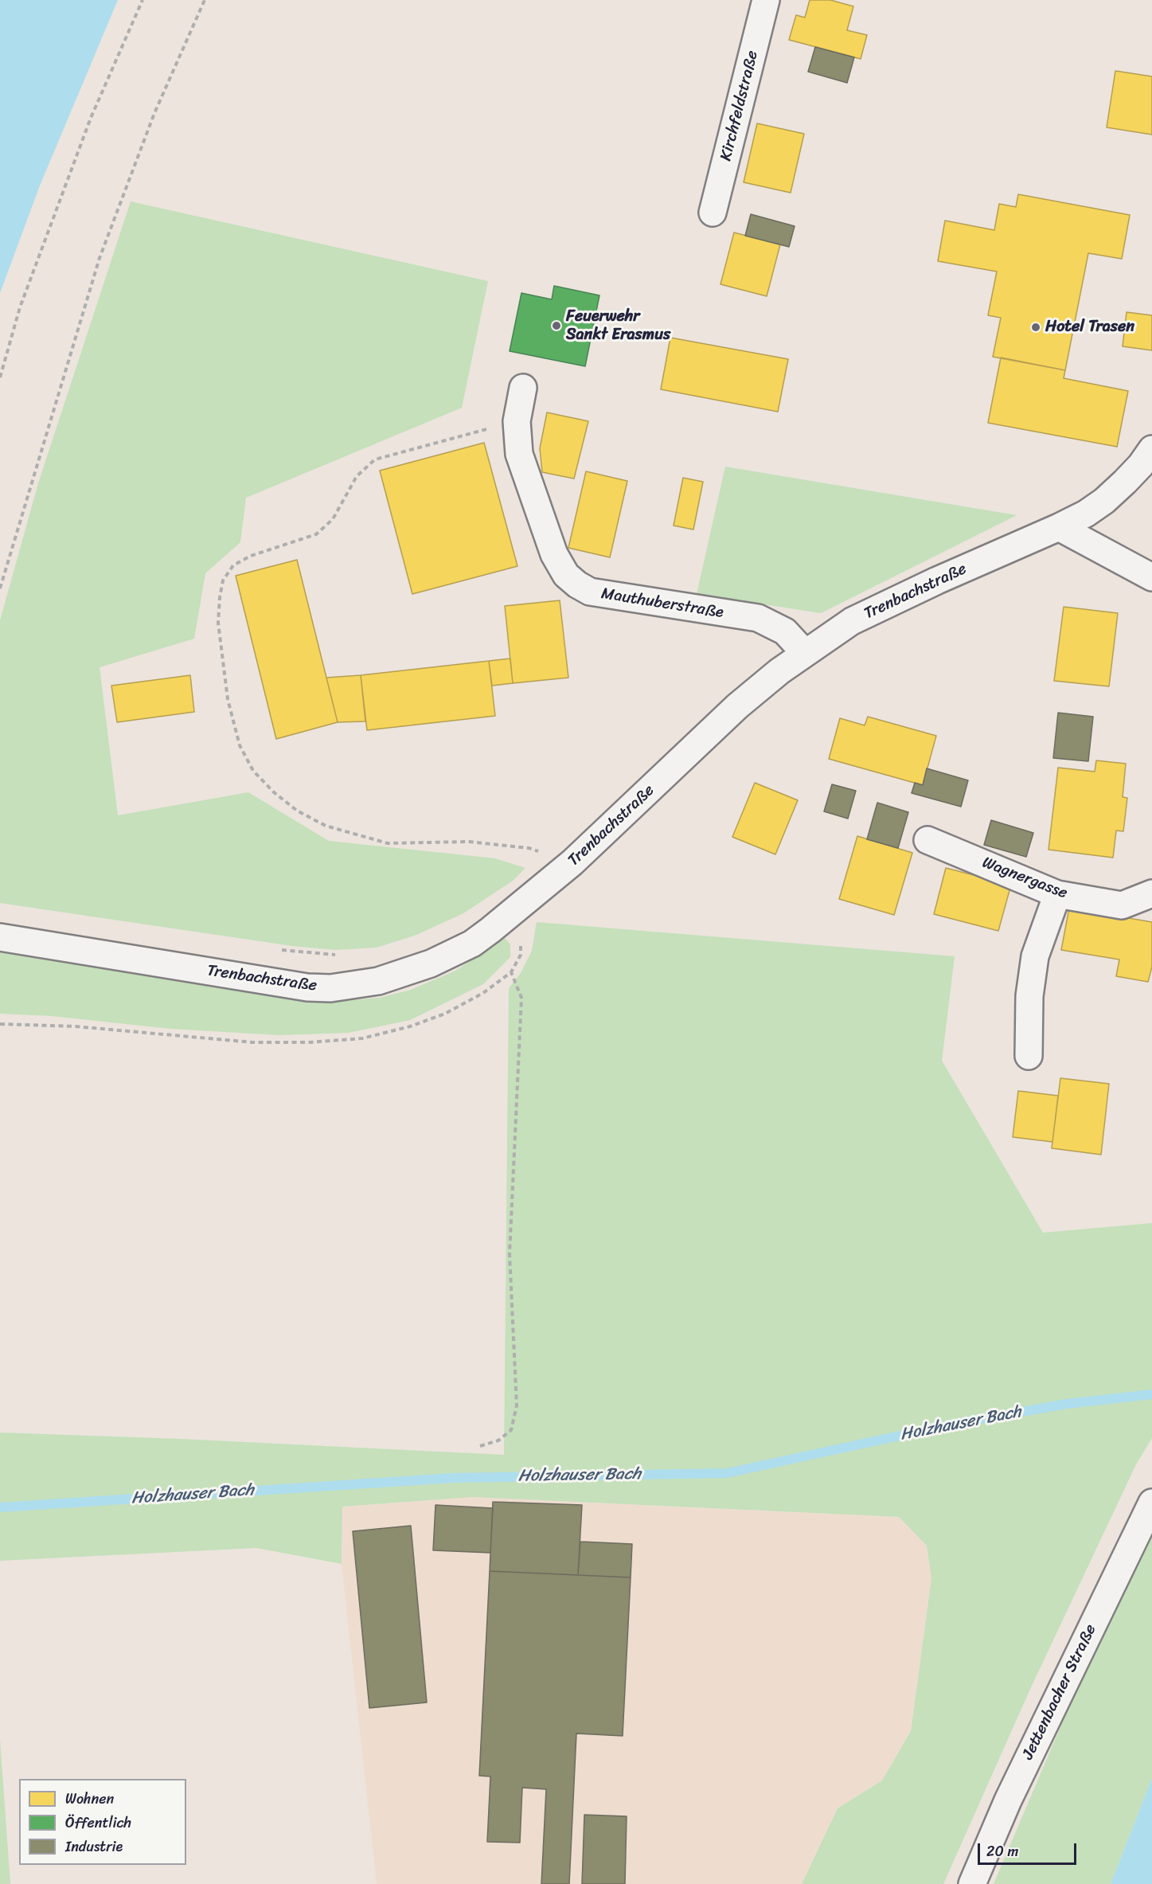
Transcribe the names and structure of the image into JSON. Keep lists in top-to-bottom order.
{
  "streets": {
    "street": [
      "Kirchfeldstraße",
      "Trenbachstraße",
      "Mauthuberstraße",
      "Wagnergasse",
      "Jettenbacher Straße"
    ]
  },
  "crossings": [
    ["Trenbachstraße", "Mauthuberstraße"]
  ],
  "water": ["Holzhauser Bach"],
  "places": ["Feuerwehr Sankt Erasmus", "Hotel Trasen"],
  "legend": ["Wohnen", "Öffentlich", "Industrie"],
  "scale_bar": "20 m"
}
